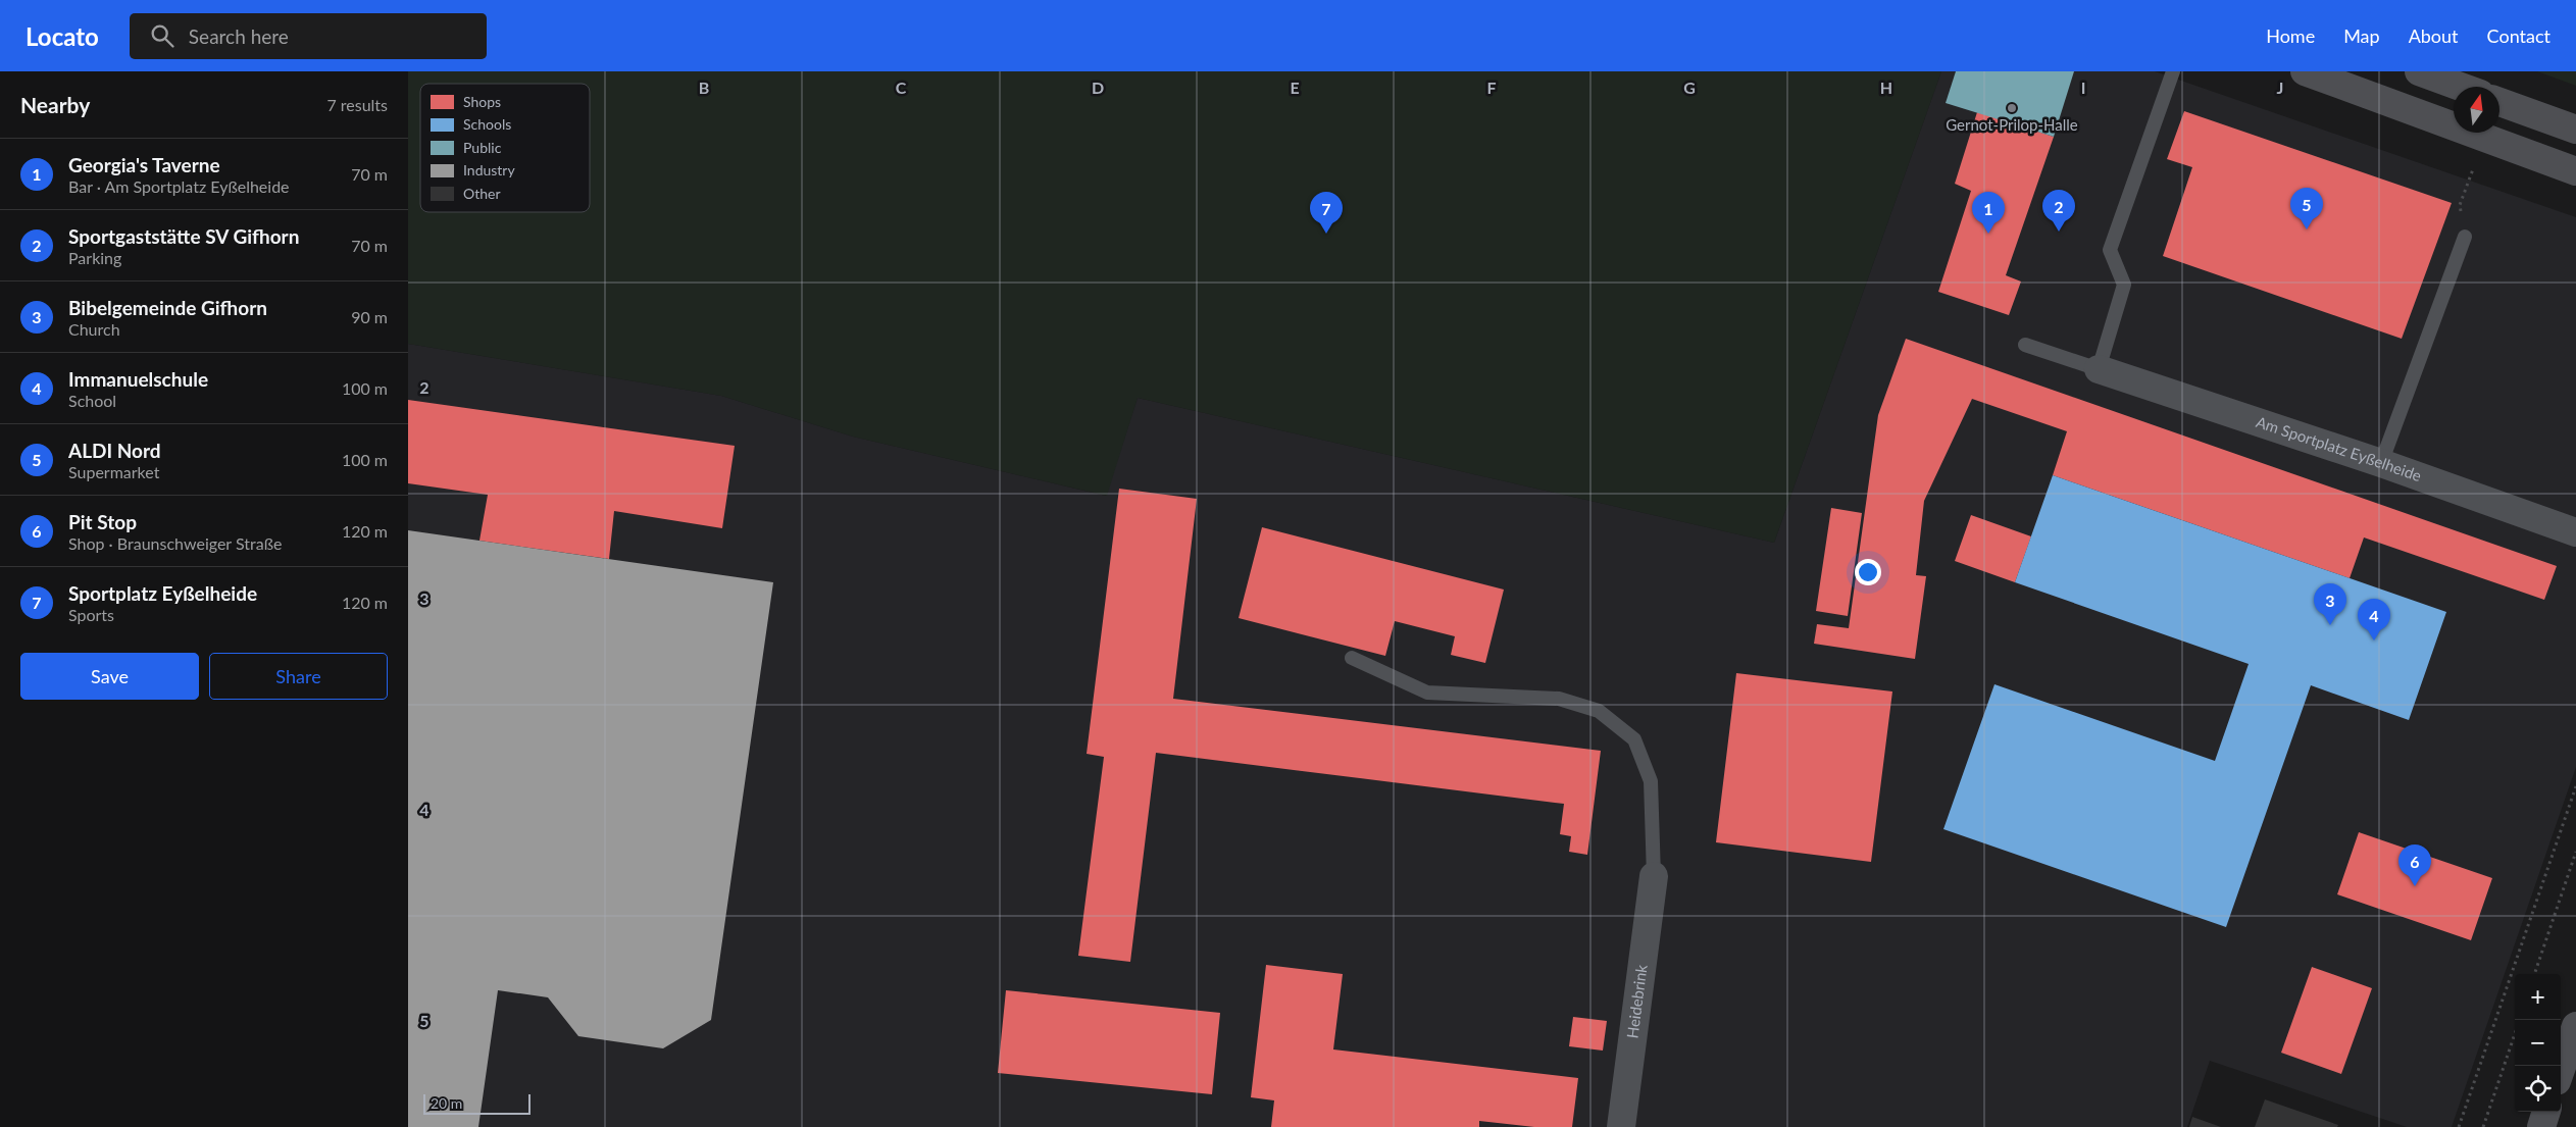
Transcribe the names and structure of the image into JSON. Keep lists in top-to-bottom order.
{
  "streets": {
    "street": ["Am Sportplatz Eyßelheide", "Heidebrink"]
  },
  "places": ["Gernot-Prilop-Halle"],
  "legend": [
    "Shops",
    "Schools",
    "Public",
    "Industry",
    "Other"
  ],
  "scale_bar": "20 m",
  "north": "top",
  "page": {
    "header": "Locato",
    "search": "Search here",
    "nav": [
      "Home",
      "Map",
      "About",
      "Contact"
    ],
    "heading": ["Nearby", "7 results"],
    "list": [
      {
        "mark": "1",
        "name": "Georgia's Taverne",
        "note": "Bar · Am Sportplatz Eyßelheide",
        "value": "70 m"
      },
      {
        "mark": "2",
        "name": "Sportgaststätte SV Gifhorn",
        "note": "Parking",
        "value": "70 m"
      },
      {
        "mark": "3",
        "name": "Bibelgemeinde Gifhorn",
        "note": "Church",
        "value": "90 m"
      },
      {
        "mark": "4",
        "name": "Immanuelschule",
        "note": "School",
        "value": "100 m"
      },
      {
        "mark": "5",
        "name": "ALDI Nord",
        "note": "Supermarket",
        "value": "100 m"
      },
      {
        "mark": "6",
        "name": "Pit Stop",
        "note": "Shop · Braunschweiger Straße",
        "value": "120 m"
      },
      {
        "mark": "7",
        "name": "Sportplatz Eyßelheide",
        "note": "Sports",
        "value": "120 m"
      }
    ],
    "pins": [
      "5",
      "2",
      "1",
      "7",
      "3",
      "4",
      "6"
    ],
    "buttons": ["Save", "Share"],
    "map_buttons": ["+", "−"],
    "scale": "20 m"
  },
  "grid": {
    "columns": [
      "B",
      "C",
      "D",
      "E",
      "F",
      "G",
      "H",
      "I",
      "J"
    ],
    "rows": [
      "2",
      "3",
      "4",
      "5"
    ]
  }
}
